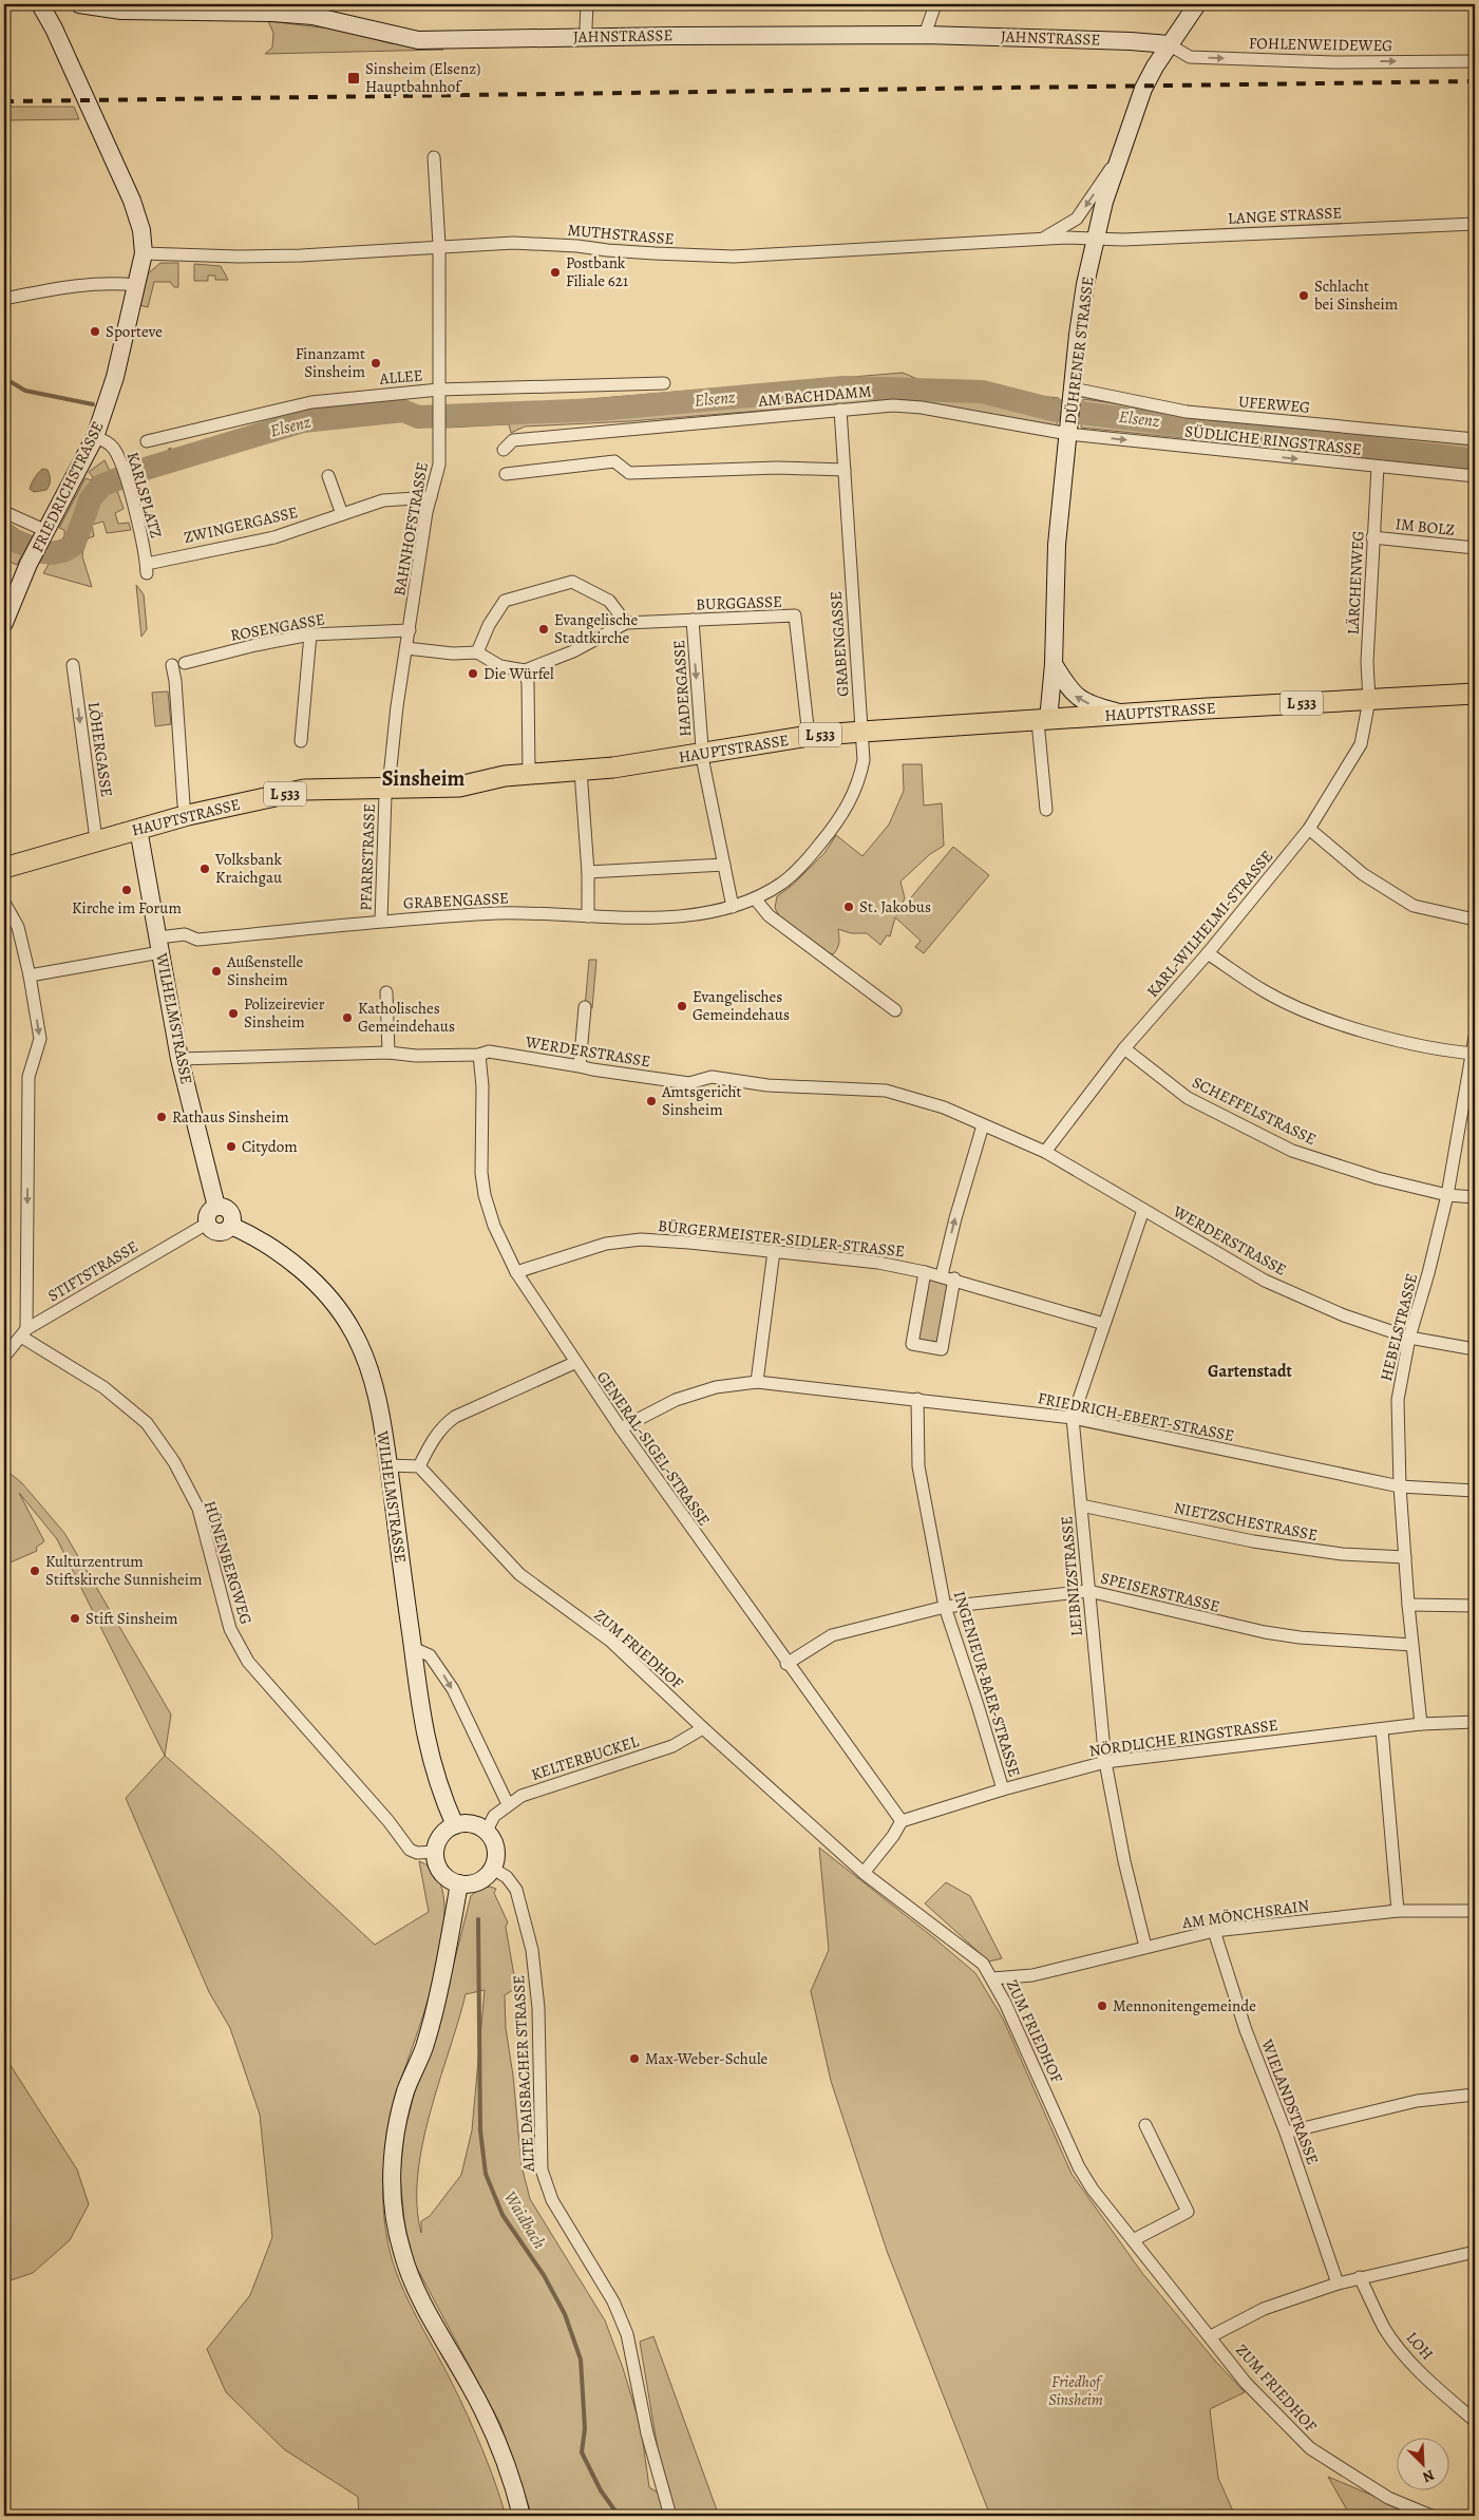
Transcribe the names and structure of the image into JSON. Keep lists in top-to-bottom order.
{
  "streets": {
    "main road": [
      "JAHNSTRASSE",
      "DÜHRENER STRASSE",
      "FRIEDRICHSTRASSE",
      "L 533",
      "HAUPTSTRASSE",
      "WILHELMSTRASSE"
    ],
    "street": [
      "FOHLENWEIDEWEG",
      "LANGE STRASSE",
      "MUTHSTRASSE",
      "ALLEE",
      "AM BACHDAMM",
      "UFERWEG",
      "SÜDLICHE RINGSTRASSE",
      "KARLSPLATZ",
      "ZWINGERGASSE",
      "IM BOLZ",
      "BAHNHOFSTRASSE",
      "LÄRCHENWEG",
      "BURGGASSE",
      "ROSENGASSE",
      "GRABENGASSE",
      "HADERGASSE",
      "LÖHERGASSE",
      "PFARRSTRASSE",
      "KARL-WILHELMI-STRASSE",
      "WERDERSTRASSE",
      "SCHEFFELSTRASSE",
      "BÜRGERMEISTER-SIDLER-STRASSE",
      "STIFTSTRASSE",
      "HEBELSTRASSE",
      "FRIEDRICH-EBERT-STRASSE",
      "GENERAL-SIGEL-STRASSE",
      "NIETZSCHESTRASSE",
      "HÜNENBERGWEG",
      "LEIBNIZSTRASSE",
      "SPEISERSTRASSE",
      "ZUM FRIEDHOF",
      "INGENIEUR-BAER-STRASSE",
      "NÖRDLICHE RINGSTRASSE",
      "KELTERBUCKEL",
      "AM MÖNCHSRAIN",
      "ALTE DAISBACHER STRASSE",
      "WIELANDSTRASSE",
      "LOH"
    ]
  },
  "crossings": [
    ["JAHNSTRASSE", "FOHLENWEIDEWEG"],
    ["JAHNSTRASSE", "DÜHRENER STRASSE"],
    ["FOHLENWEIDEWEG", "DÜHRENER STRASSE"],
    ["LANGE STRASSE", "MUTHSTRASSE"],
    ["LANGE STRASSE", "DÜHRENER STRASSE"],
    ["MUTHSTRASSE", "DÜHRENER STRASSE"],
    ["MUTHSTRASSE", "FRIEDRICHSTRASSE"],
    ["MUTHSTRASSE", "BAHNHOFSTRASSE"],
    ["DÜHRENER STRASSE", "AM BACHDAMM"],
    ["DÜHRENER STRASSE", "UFERWEG"],
    ["DÜHRENER STRASSE", "SÜDLICHE RINGSTRASSE"],
    ["DÜHRENER STRASSE", "HAUPTSTRASSE"],
    ["ALLEE", "BAHNHOFSTRASSE"],
    ["AM BACHDAMM", "SÜDLICHE RINGSTRASSE"],
    ["AM BACHDAMM", "GRABENGASSE"],
    ["SÜDLICHE RINGSTRASSE", "LÄRCHENWEG"],
    ["FRIEDRICHSTRASSE", "KARLSPLATZ"],
    ["KARLSPLATZ", "ZWINGERGASSE"],
    ["ZWINGERGASSE", "BAHNHOFSTRASSE"],
    ["IM BOLZ", "LÄRCHENWEG"],
    ["BAHNHOFSTRASSE", "ROSENGASSE"],
    ["LÄRCHENWEG", "HAUPTSTRASSE"],
    ["LÄRCHENWEG", "KARL-WILHELMI-STRASSE"],
    ["BURGGASSE", "HADERGASSE"],
    ["BURGGASSE", "HAUPTSTRASSE"],
    ["GRABENGASSE", "HADERGASSE"],
    ["GRABENGASSE", "HAUPTSTRASSE"],
    ["GRABENGASSE", "PFARRSTRASSE"],
    ["GRABENGASSE", "WILHELMSTRASSE"],
    ["HADERGASSE", "HAUPTSTRASSE"],
    ["HAUPTSTRASSE", "LÖHERGASSE"],
    ["HAUPTSTRASSE", "KARL-WILHELMI-STRASSE"],
    ["HAUPTSTRASSE", "WILHELMSTRASSE"],
    ["KARL-WILHELMI-STRASSE", "WERDERSTRASSE"],
    ["KARL-WILHELMI-STRASSE", "SCHEFFELSTRASSE"],
    ["WILHELMSTRASSE", "WERDERSTRASSE"],
    ["WILHELMSTRASSE", "STIFTSTRASSE"],
    ["WILHELMSTRASSE", "HÜNENBERGWEG"],
    ["WILHELMSTRASSE", "KELTERBUCKEL"],
    ["WILHELMSTRASSE", "ALTE DAISBACHER STRASSE"],
    ["WERDERSTRASSE", "HEBELSTRASSE"],
    ["WERDERSTRASSE", "GENERAL-SIGEL-STRASSE"],
    ["WERDERSTRASSE", "LEIBNIZSTRASSE"],
    ["SCHEFFELSTRASSE", "HEBELSTRASSE"],
    ["BÜRGERMEISTER-SIDLER-STRASSE", "GENERAL-SIGEL-STRASSE"],
    ["BÜRGERMEISTER-SIDLER-STRASSE", "LEIBNIZSTRASSE"],
    ["STIFTSTRASSE", "HÜNENBERGWEG"],
    ["HEBELSTRASSE", "FRIEDRICH-EBERT-STRASSE"],
    ["HEBELSTRASSE", "NIETZSCHESTRASSE"],
    ["HEBELSTRASSE", "SPEISERSTRASSE"],
    ["HEBELSTRASSE", "NÖRDLICHE RINGSTRASSE"],
    ["FRIEDRICH-EBERT-STRASSE", "GENERAL-SIGEL-STRASSE"],
    ["FRIEDRICH-EBERT-STRASSE", "LEIBNIZSTRASSE"],
    ["FRIEDRICH-EBERT-STRASSE", "INGENIEUR-BAER-STRASSE"],
    ["GENERAL-SIGEL-STRASSE", "SPEISERSTRASSE"],
    ["GENERAL-SIGEL-STRASSE", "NÖRDLICHE RINGSTRASSE"],
    ["NIETZSCHESTRASSE", "LEIBNIZSTRASSE"],
    ["HÜNENBERGWEG", "KELTERBUCKEL"],
    ["HÜNENBERGWEG", "ALTE DAISBACHER STRASSE"],
    ["LEIBNIZSTRASSE", "SPEISERSTRASSE"],
    ["LEIBNIZSTRASSE", "NÖRDLICHE RINGSTRASSE"],
    ["LEIBNIZSTRASSE", "AM MÖNCHSRAIN"],
    ["SPEISERSTRASSE", "INGENIEUR-BAER-STRASSE"],
    ["ZUM FRIEDHOF", "KELTERBUCKEL"],
    ["ZUM FRIEDHOF", "AM MÖNCHSRAIN"],
    ["INGENIEUR-BAER-STRASSE", "NÖRDLICHE RINGSTRASSE"],
    ["KELTERBUCKEL", "ALTE DAISBACHER STRASSE"],
    ["AM MÖNCHSRAIN", "WIELANDSTRASSE"]
  ],
  "one_way": [
    "FOHLENWEIDEWEG",
    "SÜDLICHE RINGSTRASSE",
    "HADERGASSE",
    "LÖHERGASSE"
  ],
  "districts": ["Sinsheim", "Gartenstadt"],
  "water": ["Elsenz", "Waidbach"],
  "parks": ["Friedhof Sinsheim"],
  "places": {
    "transit": ["Sinsheim (Elsenz) Hauptbahnhof"],
    "other": [
      "Postbank Filiale 621",
      "Schlacht bei Sinsheim",
      "Sporteve",
      "Finanzamt Sinsheim",
      "Evangelische Stadtkirche",
      "Die Würfel",
      "Volksbank Kraichgau",
      "Kirche im Forum",
      "St. Jakobus",
      "Außenstelle Sinsheim",
      "Evangelisches Gemeindehaus",
      "Polizeirevier Sinsheim",
      "Katholisches Gemeindehaus",
      "Amtsgericht Sinsheim",
      "Rathaus Sinsheim",
      "Citydom",
      "Kulturzentrum Stiftskirche Sunnisheim",
      "Stift Sinsheim",
      "Mennonitengemeinde",
      "Max-Weber-Schule"
    ]
  },
  "north": "bottom right"
}
